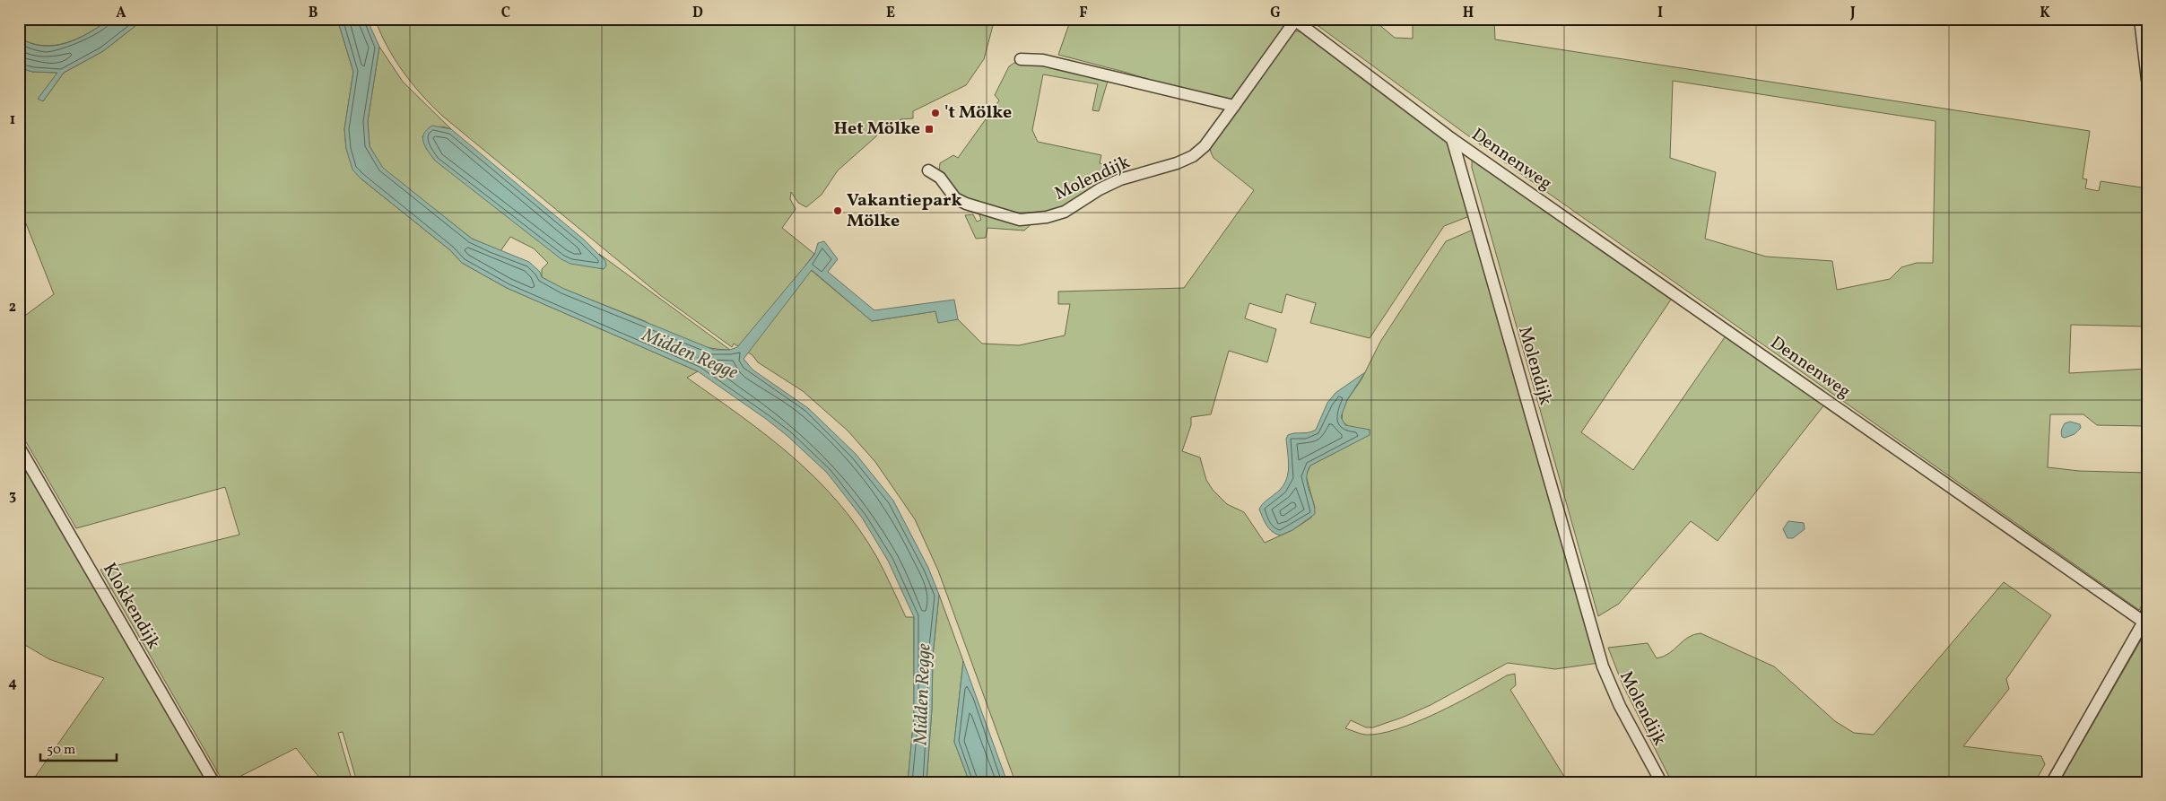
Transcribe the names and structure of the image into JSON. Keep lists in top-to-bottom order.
{
  "streets": {
    "street": ["Dennenweg", "Molendijk", "Klokkendijk"]
  },
  "crossings": [
    ["Dennenweg", "Molendijk"]
  ],
  "water": ["Midden Regge"],
  "places": {
    "other": ["'t Mölke", "Vakantiepark Mölke"],
    "transit": ["Het Mölke"]
  },
  "scale_bar": "50 m",
  "grid": {
    "columns": [
      "A",
      "B",
      "C",
      "D",
      "E",
      "F",
      "G",
      "H",
      "I",
      "J",
      "K"
    ],
    "rows": [
      "1",
      "2",
      "3",
      "4"
    ]
  }
}
